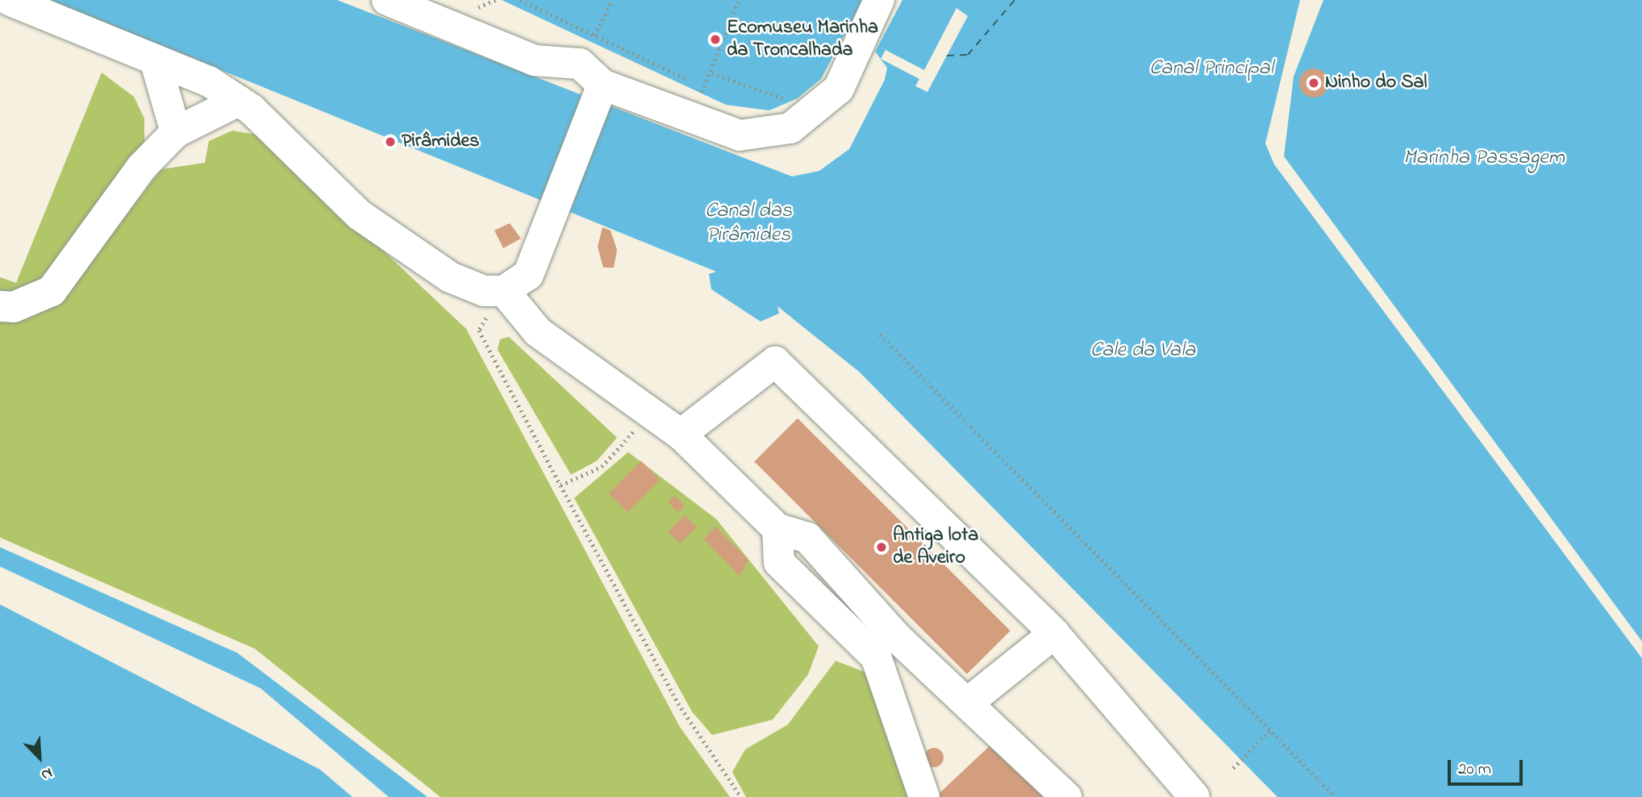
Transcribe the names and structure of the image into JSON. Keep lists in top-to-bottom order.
{
  "water": [
    "Canal Principal",
    "Marinha Passagem",
    "Canal das Pirâmides",
    "Cale da Vala"
  ],
  "places": [
    "Ecomuseu Marinha da Troncalhada",
    "Ninho do Sal",
    "Pirâmides",
    "Antiga lota de Aveiro"
  ],
  "scale_bar": "20 m",
  "north": "bottom right"
}
